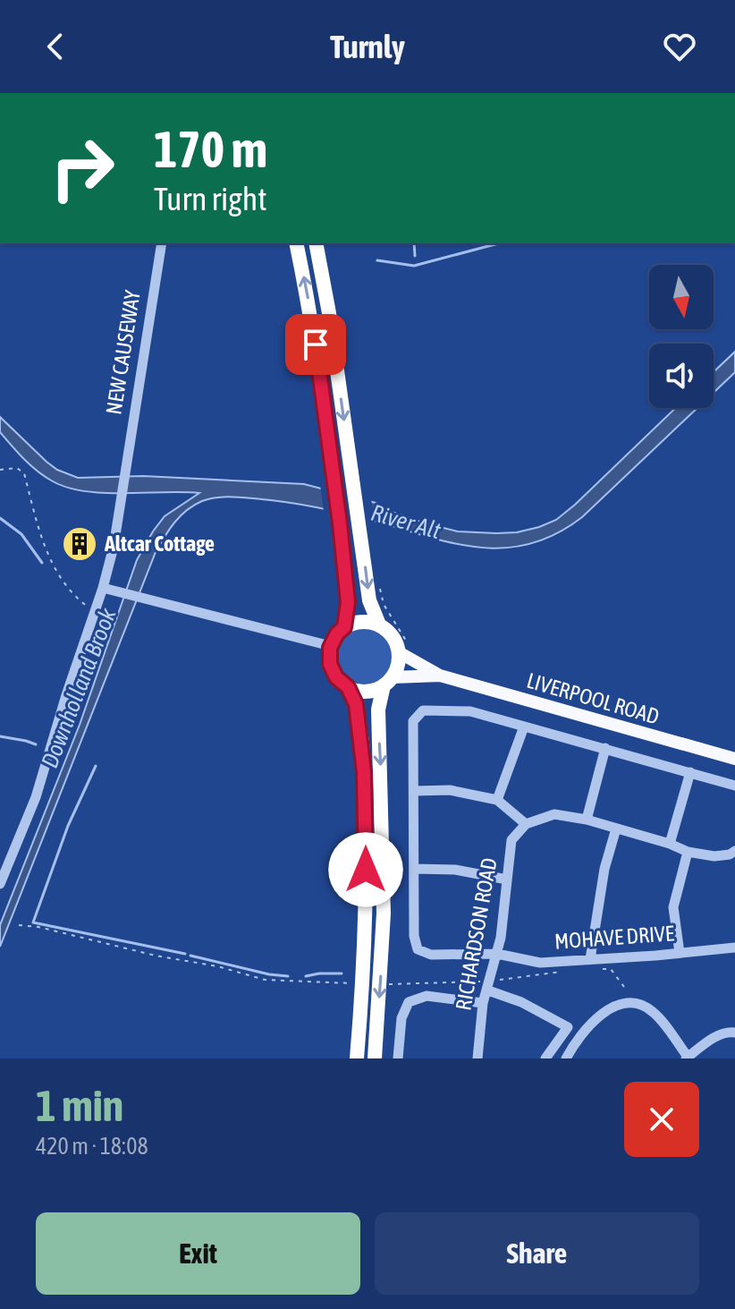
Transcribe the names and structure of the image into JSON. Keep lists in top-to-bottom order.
{
  "streets": {
    "main road": ["LIVERPOOL ROAD"],
    "street": ["NEW CAUSEWAY", "RICHARDSON ROAD", "MOHAVE DRIVE"]
  },
  "crossings": [
    ["RICHARDSON ROAD", "MOHAVE DRIVE"]
  ],
  "water": ["River Alt", "Downholland Brook"],
  "places": {
    "building": ["Altcar Cottage"]
  },
  "north": "bottom",
  "page": {
    "header": "Turnly",
    "turn": ["170 m", "Turn right"],
    "heading": ["1 min", "420 m · 18:08"],
    "buttons": ["Exit", "Share"]
  }
}
